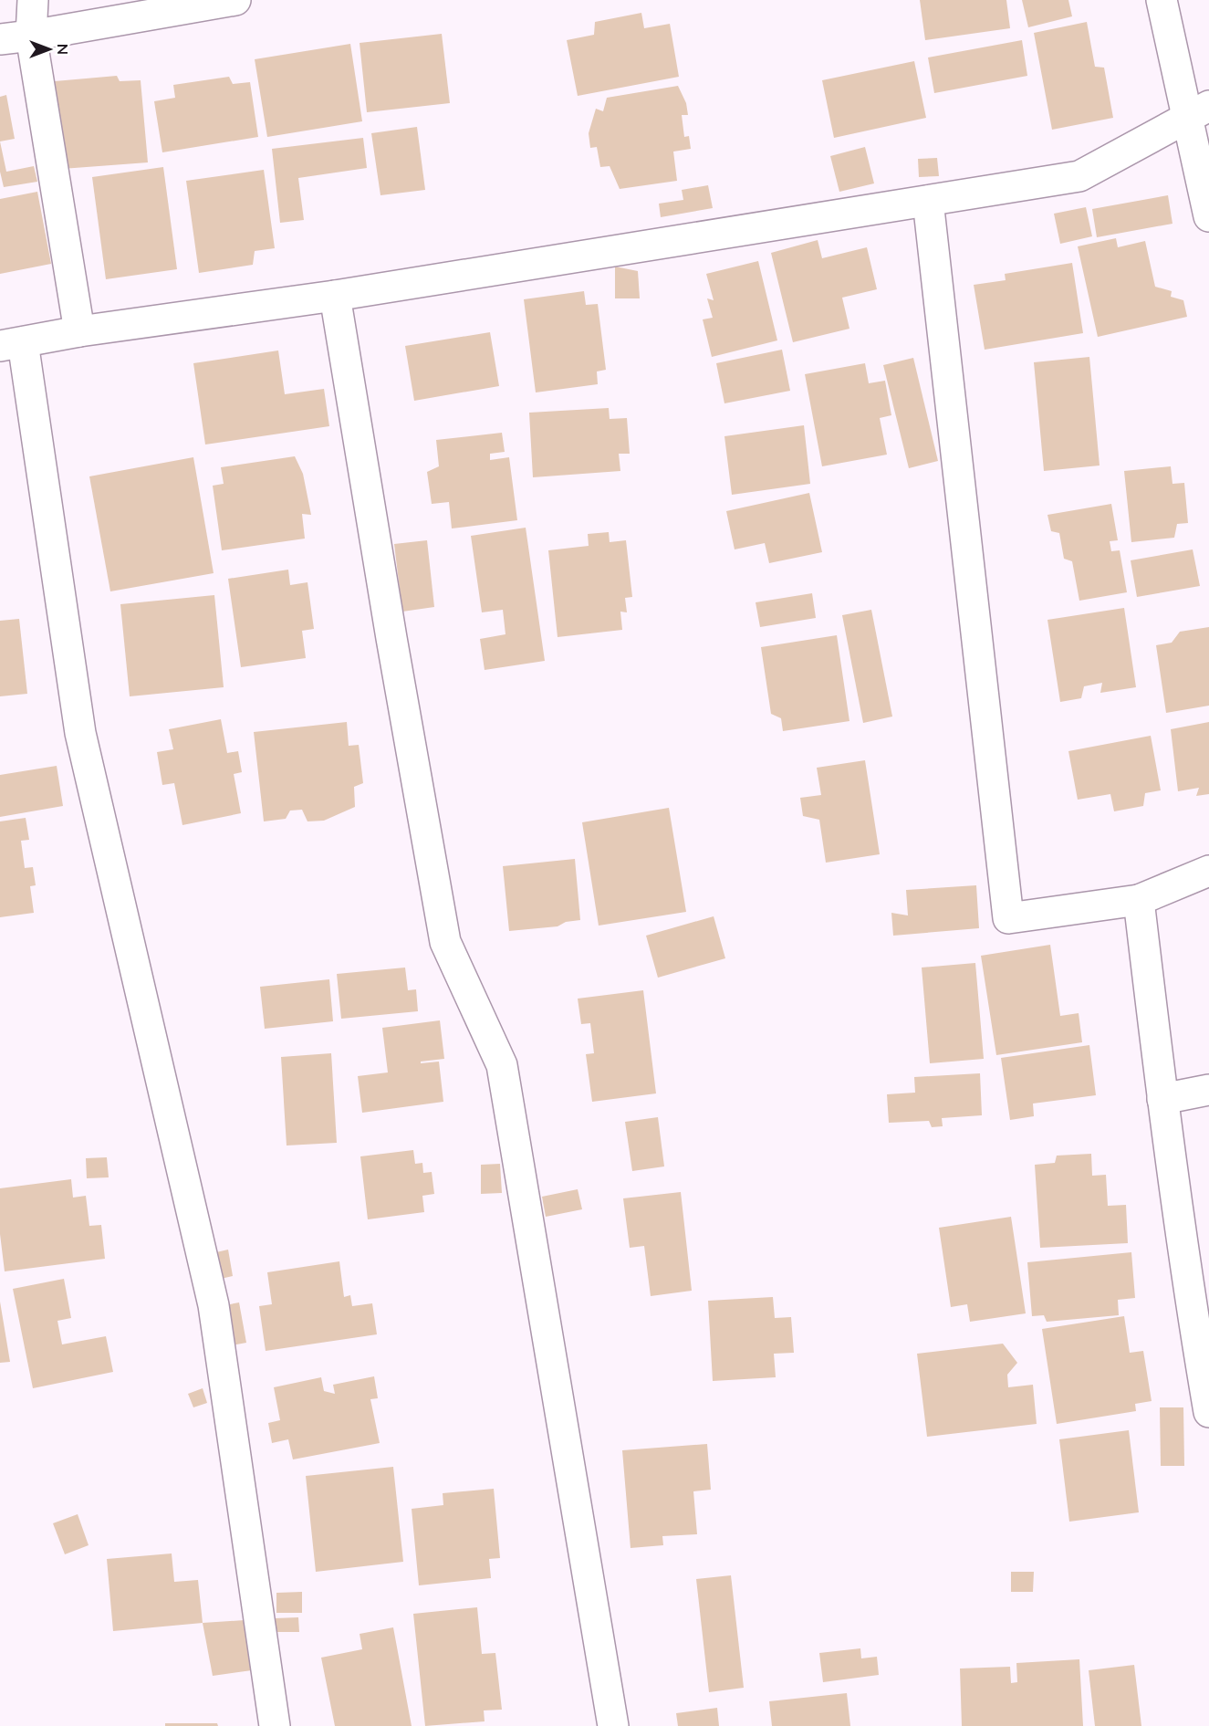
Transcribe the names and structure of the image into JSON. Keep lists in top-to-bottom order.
{
  "north": "right"
}
